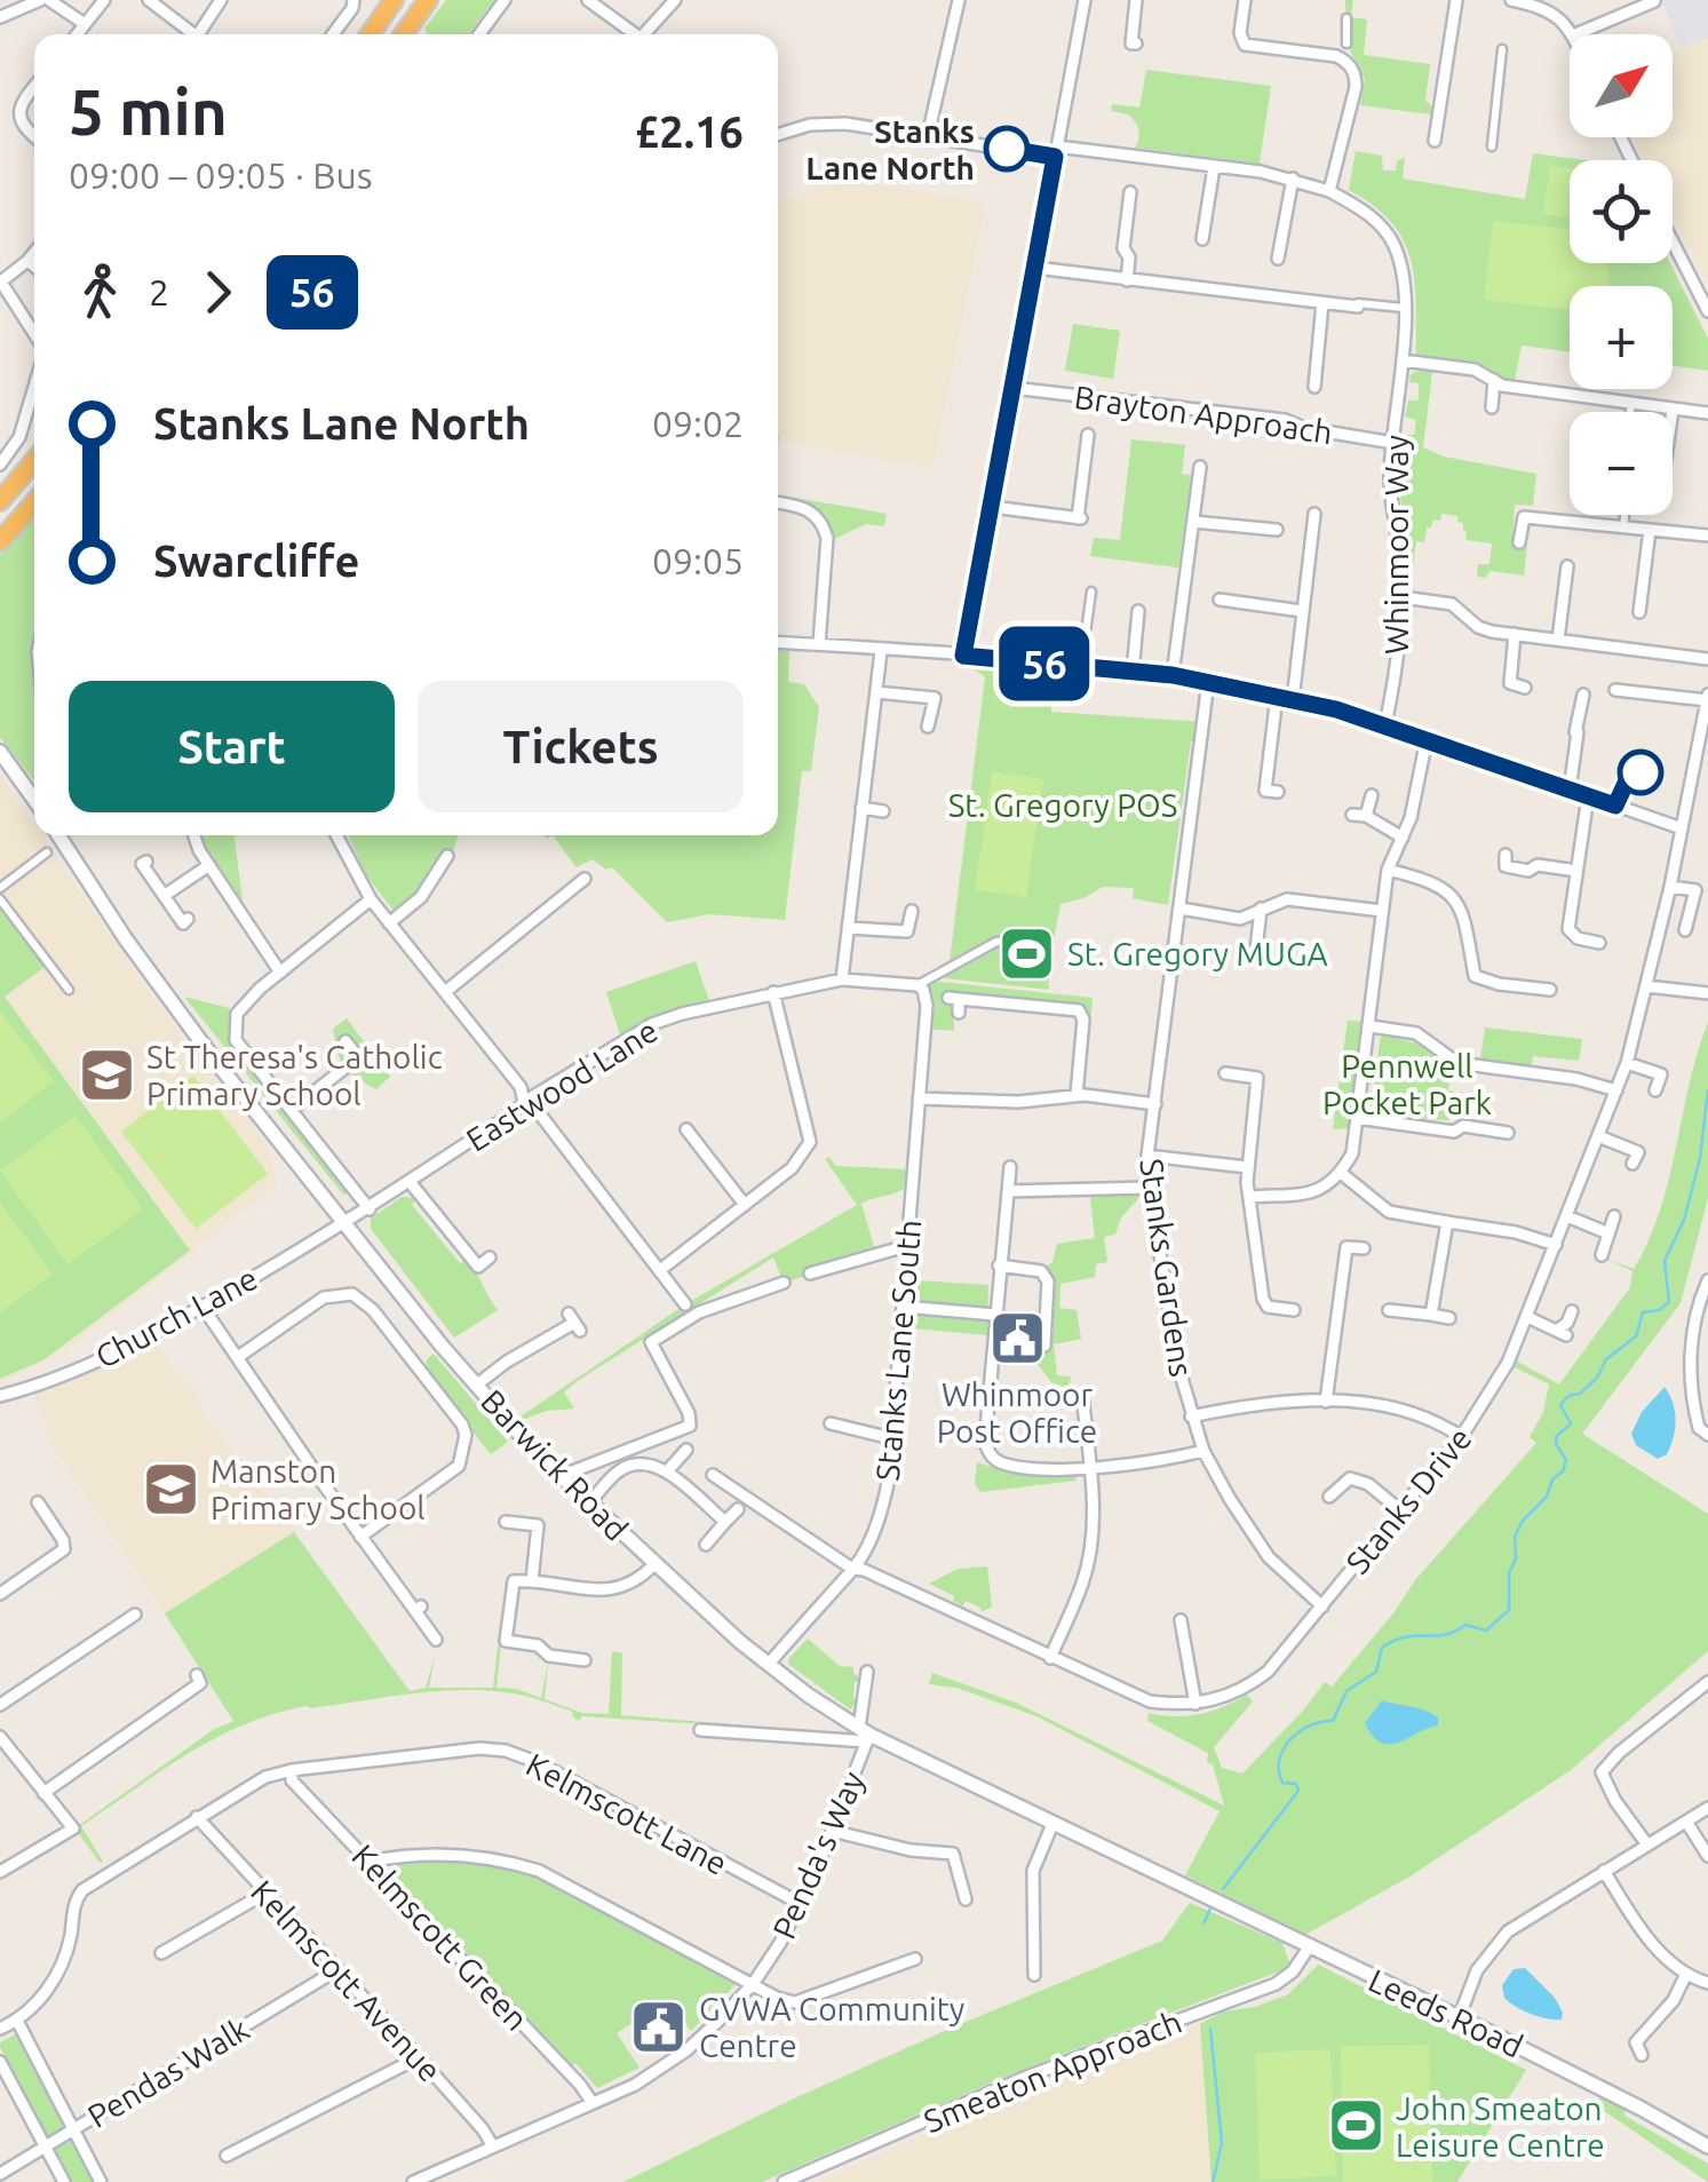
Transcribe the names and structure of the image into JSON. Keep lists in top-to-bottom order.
{
  "streets": {
    "street": [
      "Brayton Approach",
      "Whinmoor Way",
      "Eastwood Lane",
      "Stanks Gardens",
      "Church Lane",
      "Stanks Lane South",
      "Barwick Road",
      "Stanks Drive",
      "Kelmscott Lane",
      "Penda's Way",
      "Kelmscott Green",
      "Kelmscott Avenue",
      "Leeds Road",
      "Smeaton Approach",
      "Pendas Walk"
    ]
  },
  "crossings": [
    ["Brayton Approach", "Whinmoor Way"],
    ["Eastwood Lane", "Church Lane"],
    ["Eastwood Lane", "Stanks Lane South"],
    ["Eastwood Lane", "Barwick Road"],
    ["Stanks Gardens", "Stanks Drive"],
    ["Church Lane", "Barwick Road"],
    ["Stanks Lane South", "Barwick Road"],
    ["Stanks Lane South", "Stanks Drive"],
    ["Barwick Road", "Penda's Way"],
    ["Barwick Road", "Leeds Road"],
    ["Kelmscott Lane", "Penda's Way"],
    ["Kelmscott Lane", "Kelmscott Green"],
    ["Kelmscott Lane", "Kelmscott Avenue"],
    ["Penda's Way", "Kelmscott Green"],
    ["Penda's Way", "Kelmscott Avenue"],
    ["Kelmscott Avenue", "Pendas Walk"],
    ["Leeds Road", "Smeaton Approach"]
  ],
  "parks": ["St. Gregory POS", "Pennwell Pocket Park"],
  "places": {
    "other": ["Stanks Lane North"],
    "sports": ["St. Gregory MUGA", "John Smeaton Leisure Centre"],
    "school or university": ["St Theresa's Catholic Primary School", "Manston Primary School"],
    "public building": ["Whinmoor Post Office", "GVWA Community Centre"]
  },
  "lines": ["bus line 56"],
  "north": "top right",
  "page": {
    "on_map": "56",
    "map_buttons": ["+", "−"],
    "heading": ["5 min", "09:00 – 09:05 · Bus", "£2.16"],
    "legs": ["2", "56"],
    "list": [
      {
        "name": "Stanks Lane North",
        "value": "09:02"
      },
      {
        "name": "Swarcliffe",
        "value": "09:05"
      }
    ],
    "buttons": ["Start", "Tickets"]
  }
}
